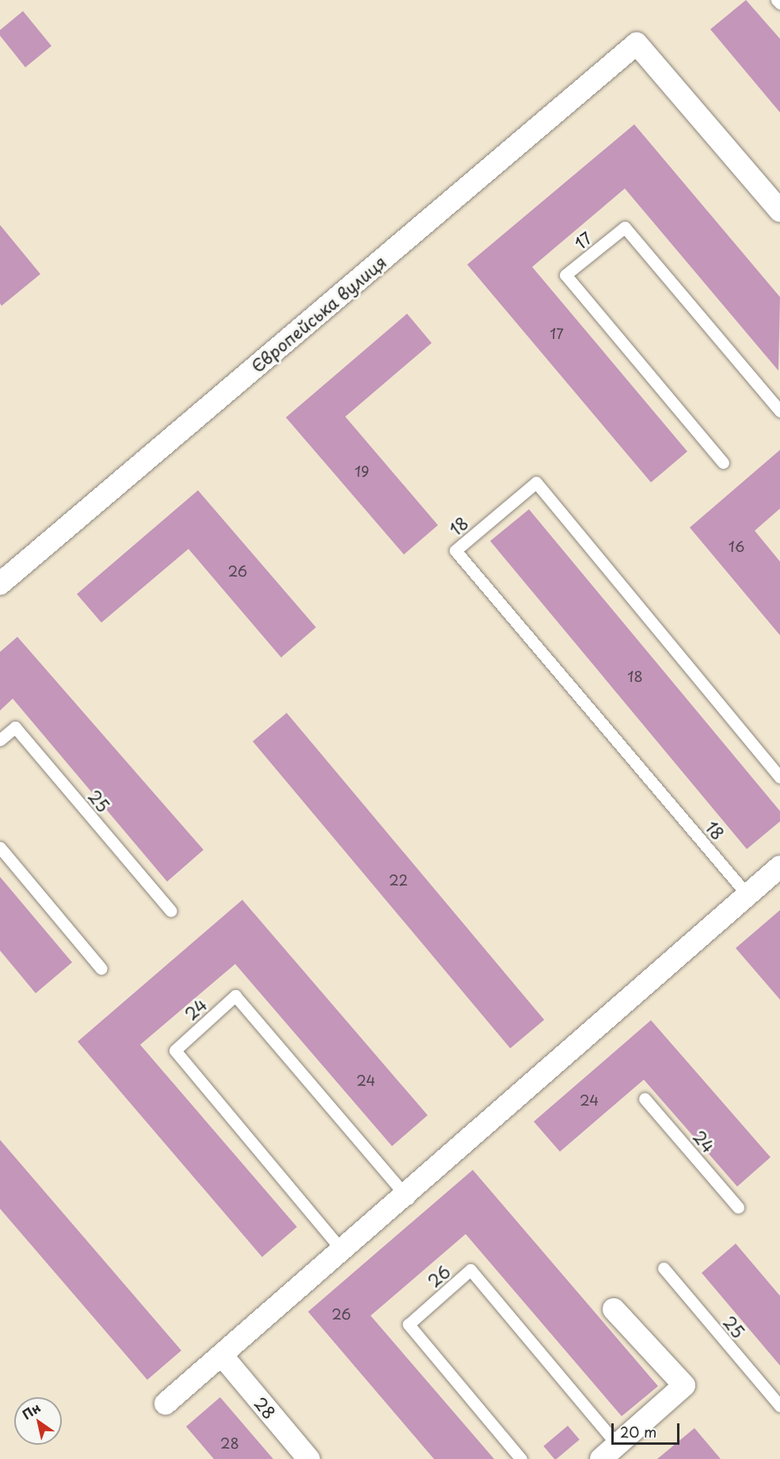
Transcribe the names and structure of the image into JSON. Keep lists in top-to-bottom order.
{
  "streets": {
    "street": ["Європейська вулиця", "28"],
    "lane": [
      "17",
      "18",
      "25",
      "24",
      "26"
    ]
  },
  "house_numbers": [
    "17",
    "19",
    "16",
    "26",
    "18",
    "22",
    "24",
    "24",
    "26",
    "28"
  ],
  "scale_bar": "20 m",
  "north": "top left"
}
